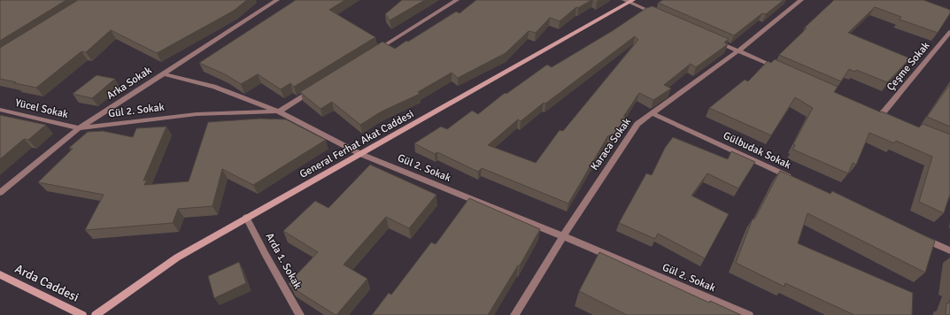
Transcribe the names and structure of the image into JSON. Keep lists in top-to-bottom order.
{
  "streets": {
    "street": [
      "Çeşme Sokak",
      "Arka Sokak",
      "Yücel Sokak",
      "Gül 2. Sokak",
      "General Ferhat Akat Caddesi",
      "Karaca Sokak",
      "Gülbudak Sokak",
      "Arda 1. Sokak",
      "Arda Caddesi"
    ]
  },
  "crossings": [
    ["Arka Sokak", "Yücel Sokak"],
    ["Arka Sokak", "Gül 2. Sokak"],
    ["Yücel Sokak", "Gül 2. Sokak"],
    ["Gül 2. Sokak", "General Ferhat Akat Caddesi"],
    ["Gül 2. Sokak", "Karaca Sokak"],
    ["General Ferhat Akat Caddesi", "Arda 1. Sokak"],
    ["Karaca Sokak", "Gülbudak Sokak"]
  ]
}
